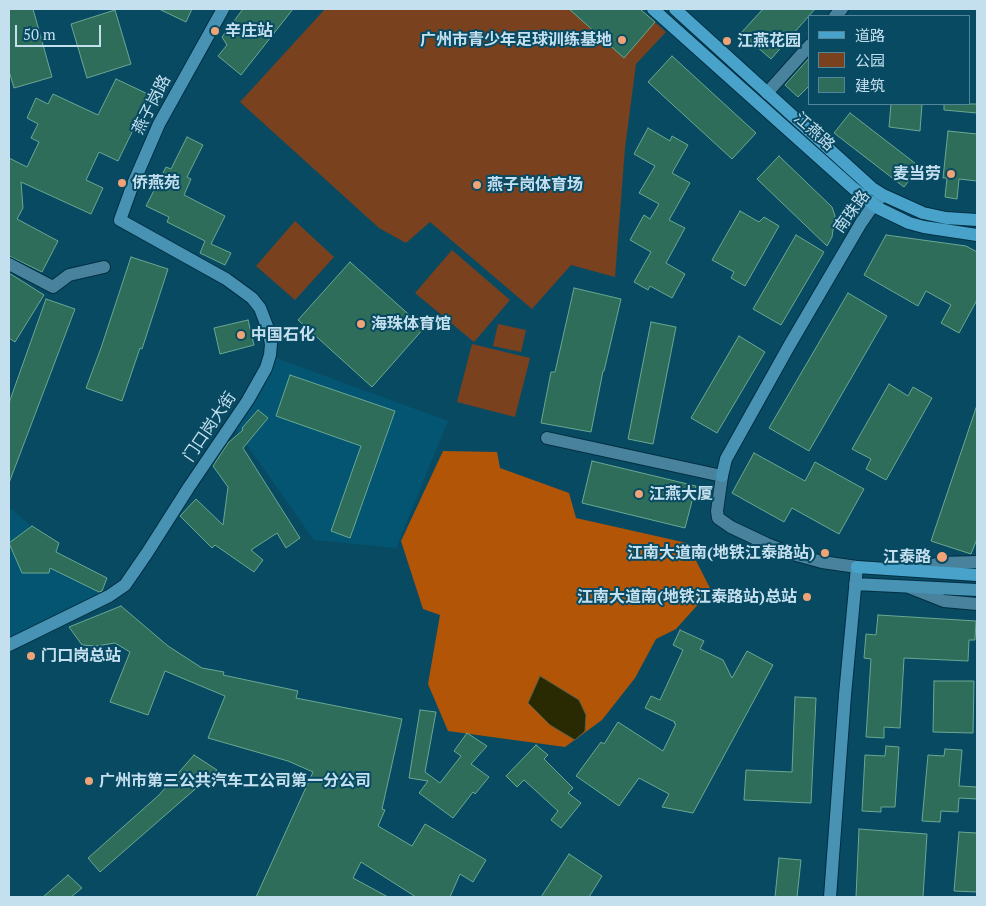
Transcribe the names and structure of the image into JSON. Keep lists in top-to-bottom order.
{
  "streets": {
    "main road": ["江燕路"],
    "street": ["燕子岗路", "南珠路", "门口岗大街"]
  },
  "crossings": [
    ["燕子岗路", "门口岗大街"],
    ["江燕路", "南珠路"]
  ],
  "places": [
    "辛庄站",
    "广州市青少年足球训练基地",
    "江燕花园",
    "麦当劳",
    "侨燕苑",
    "燕子岗体育场",
    "海珠体育馆",
    "中国石化",
    "江燕大厦",
    "江南大道南(地铁江泰路站)",
    "江泰路",
    "江南大道南(地铁江泰路站)总站",
    "门口岗总站",
    "广州市第三公共汽车工公司第一分公司"
  ],
  "legend": ["道路", "公园", "建筑"],
  "scale_bar": "50 m"
}
